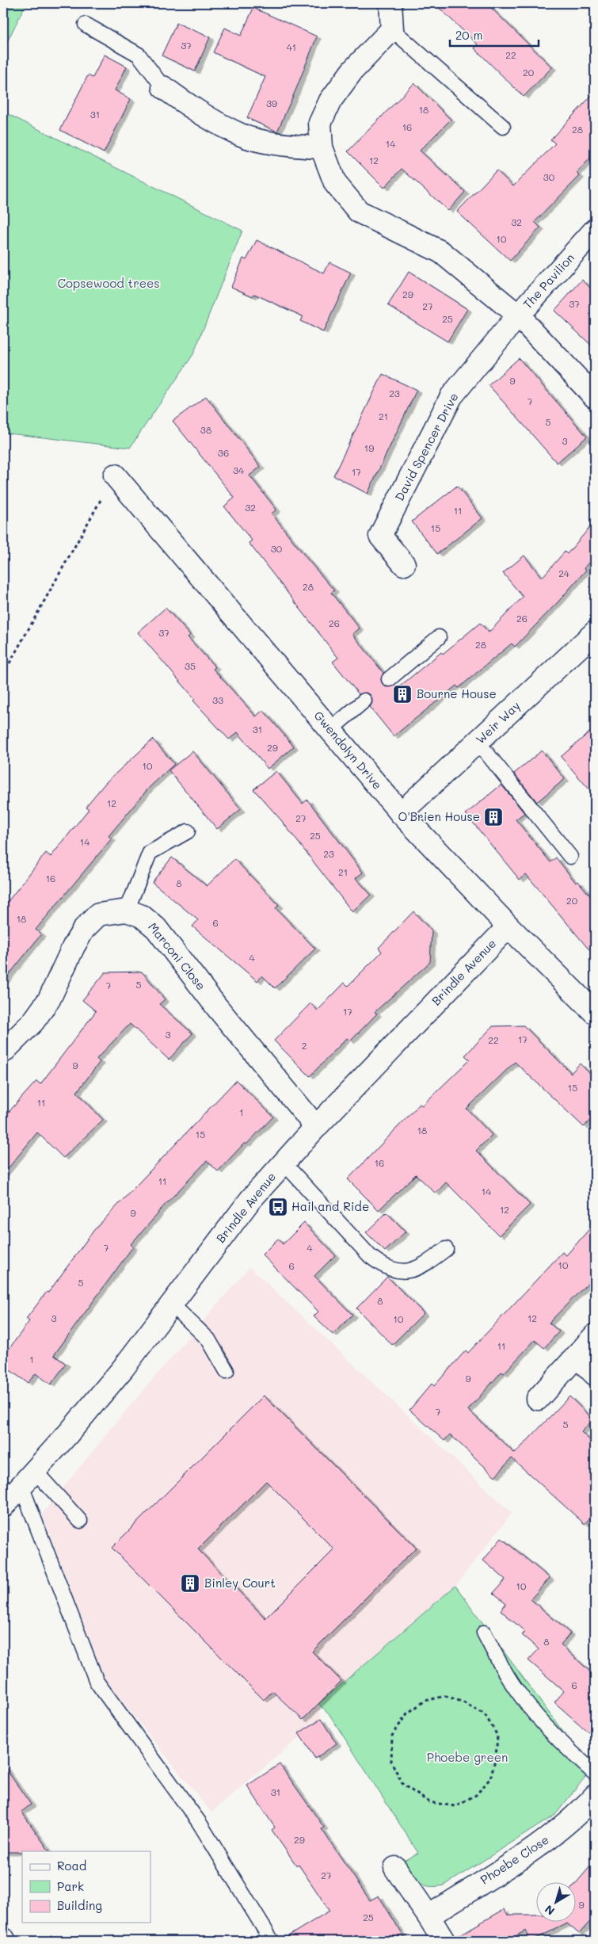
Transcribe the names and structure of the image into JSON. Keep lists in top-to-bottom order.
{
  "streets": {
    "street": [
      "The Pavilion",
      "David Spencer Drive",
      "Weir Way",
      "Gwendolyn Drive",
      "Marconi Close",
      "Brindle Avenue",
      "Phoebe Close"
    ]
  },
  "crossings": [
    ["The Pavilion", "David Spencer Drive"],
    ["Weir Way", "Gwendolyn Drive"],
    ["Gwendolyn Drive", "Brindle Avenue"],
    ["Marconi Close", "Brindle Avenue"]
  ],
  "parks": ["Copsewood trees", "Phoebe green"],
  "places": {
    "building": ["Bourne House", "O'Brien House", "Binley Court"],
    "bus stop": ["Hail and Ride"]
  },
  "house_numbers": [
    "37",
    "41",
    "22",
    "20",
    "39",
    "18",
    "31",
    "16",
    "28",
    "14",
    "12",
    "30",
    "32",
    "10",
    "29",
    "37",
    "27",
    "25",
    "9",
    "23",
    "7",
    "21",
    "5",
    "38",
    "3",
    "19",
    "36",
    "34",
    "17",
    "32",
    "11",
    "15",
    "30",
    "24",
    "28",
    "26",
    "26",
    "37",
    "28",
    "35",
    "33",
    "31",
    "29",
    "10",
    "12",
    "27",
    "25",
    "14",
    "23",
    "21",
    "16",
    "8",
    "20",
    "18",
    "6",
    "4",
    "5",
    "7",
    "17",
    "3",
    "17",
    "22",
    "2",
    "9",
    "15",
    "11",
    "1",
    "18",
    "15",
    "16",
    "11",
    "14",
    "12",
    "9",
    "7",
    "4",
    "10",
    "6",
    "5",
    "8",
    "3",
    "12",
    "10",
    "11",
    "1",
    "9",
    "7",
    "5",
    "10",
    "8",
    "6",
    "31",
    "29",
    "27",
    "9",
    "25"
  ],
  "legend": ["Road", "Park", "Building"],
  "scale_bar": "20 m",
  "north": "bottom left"
}
